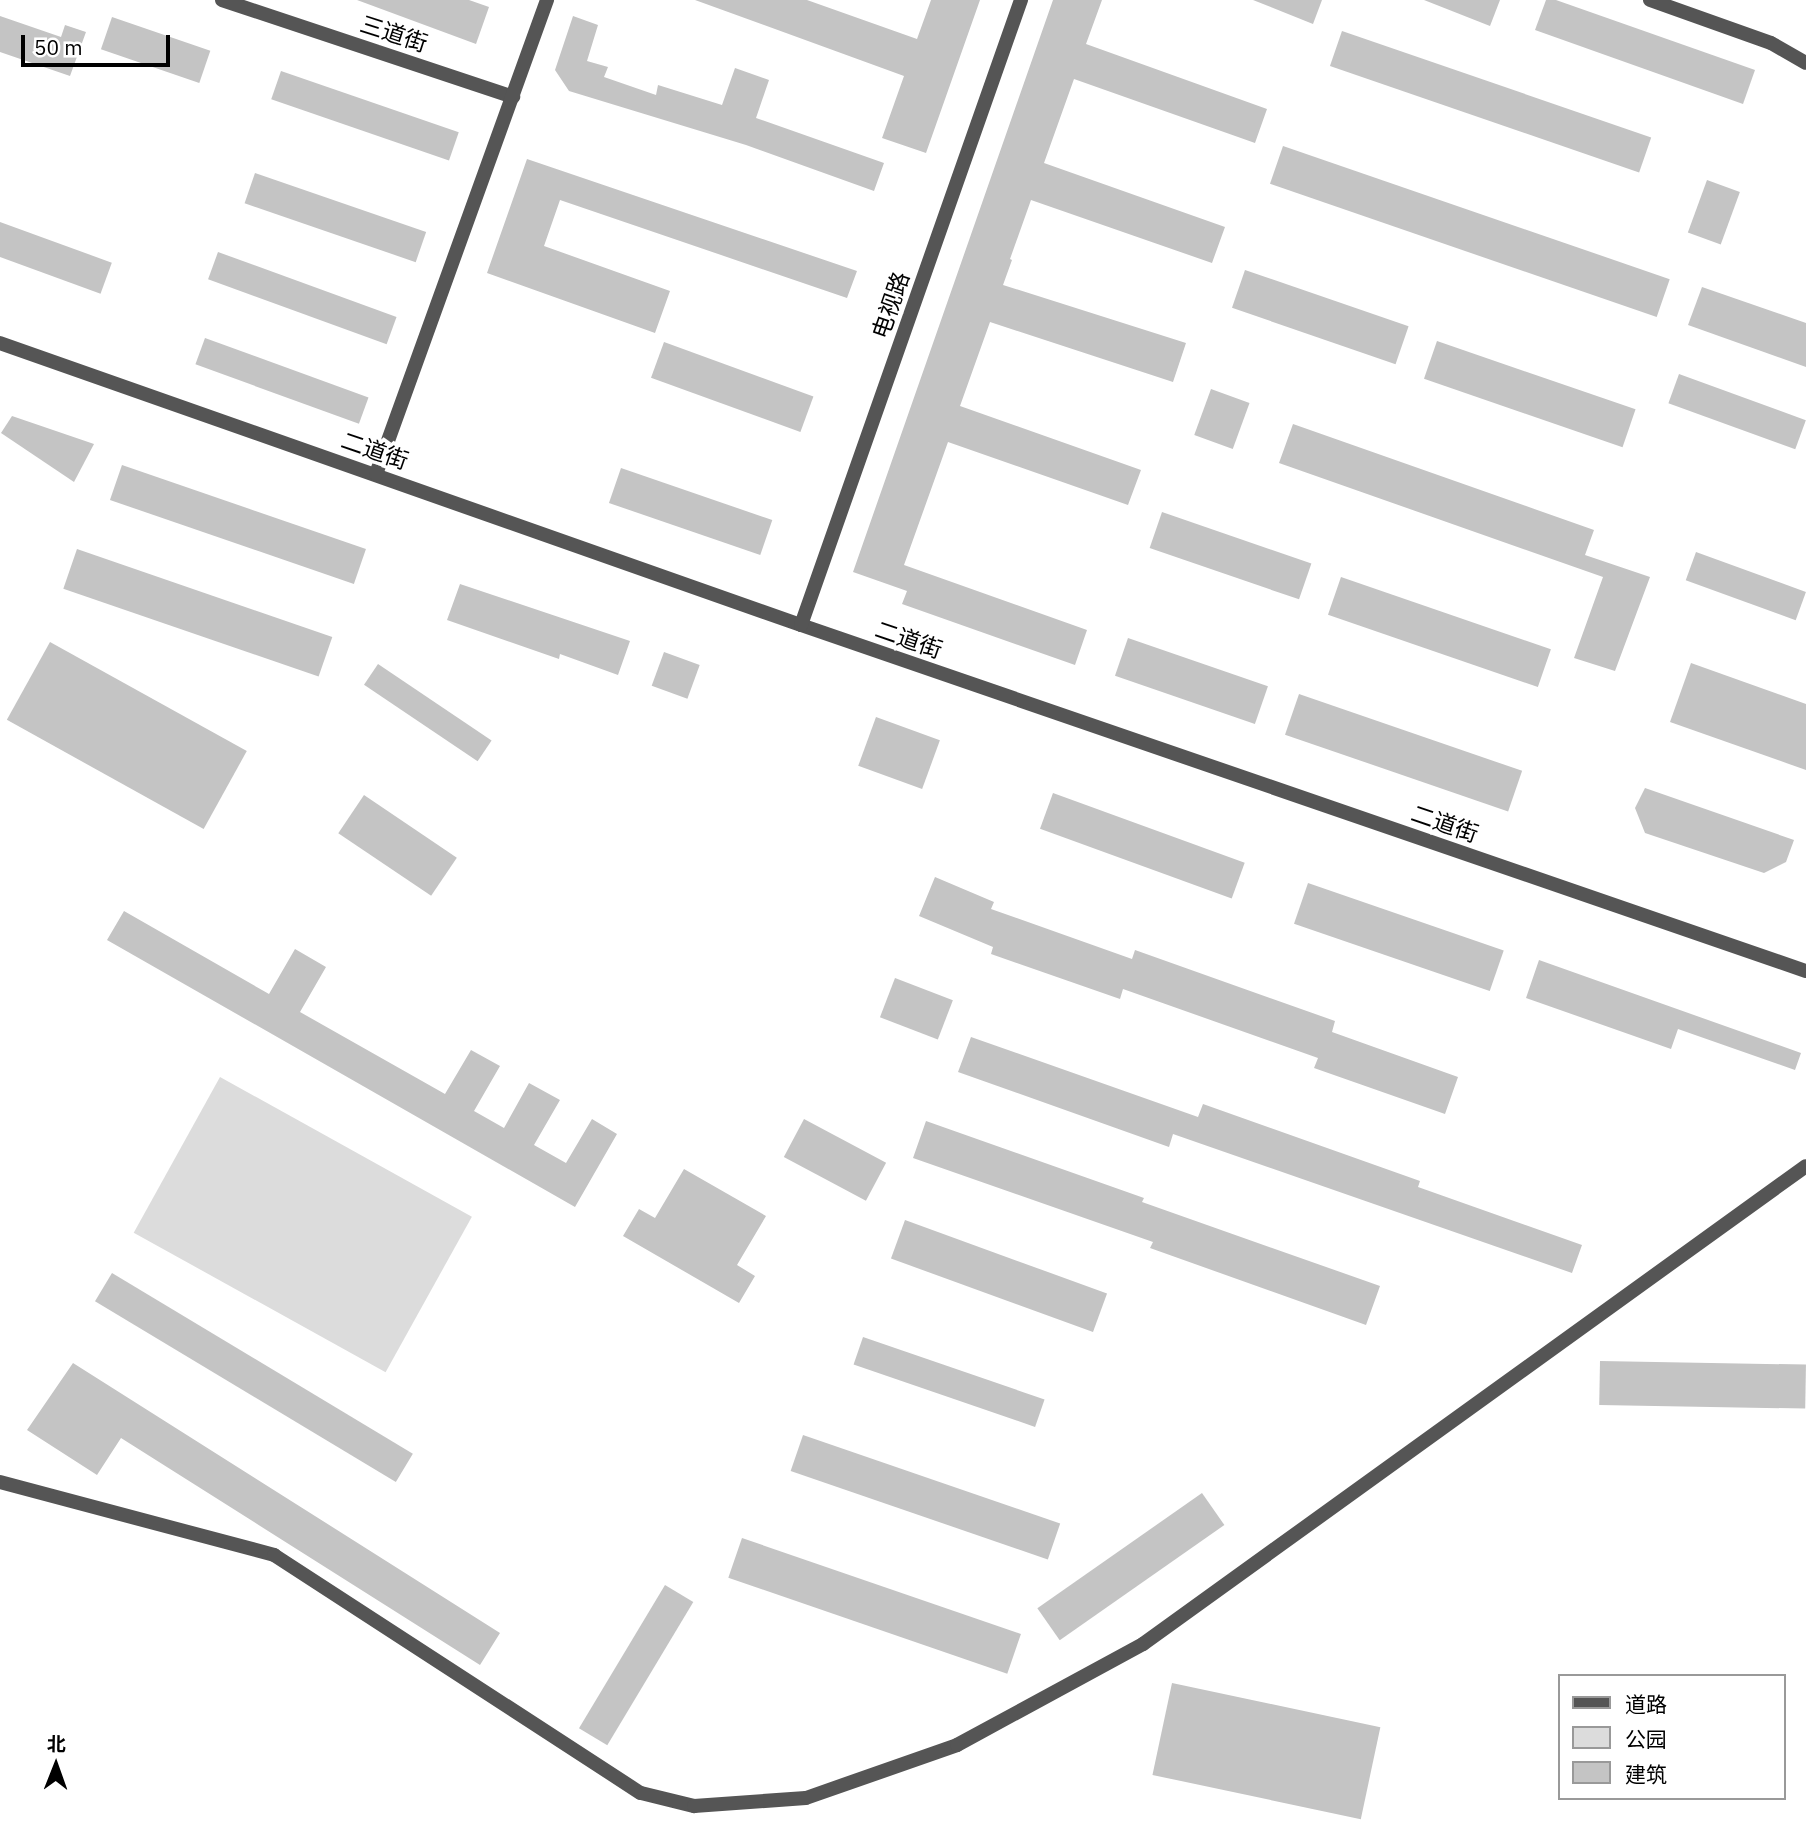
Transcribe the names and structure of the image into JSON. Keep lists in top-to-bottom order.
{
  "streets": {
    "street": ["三道街", "电视路", "二道街"]
  },
  "crossings": [
    ["电视路", "二道街"]
  ],
  "legend": ["道路", "公园", "建筑"],
  "scale_bar": "50 m",
  "north": "top"
}
